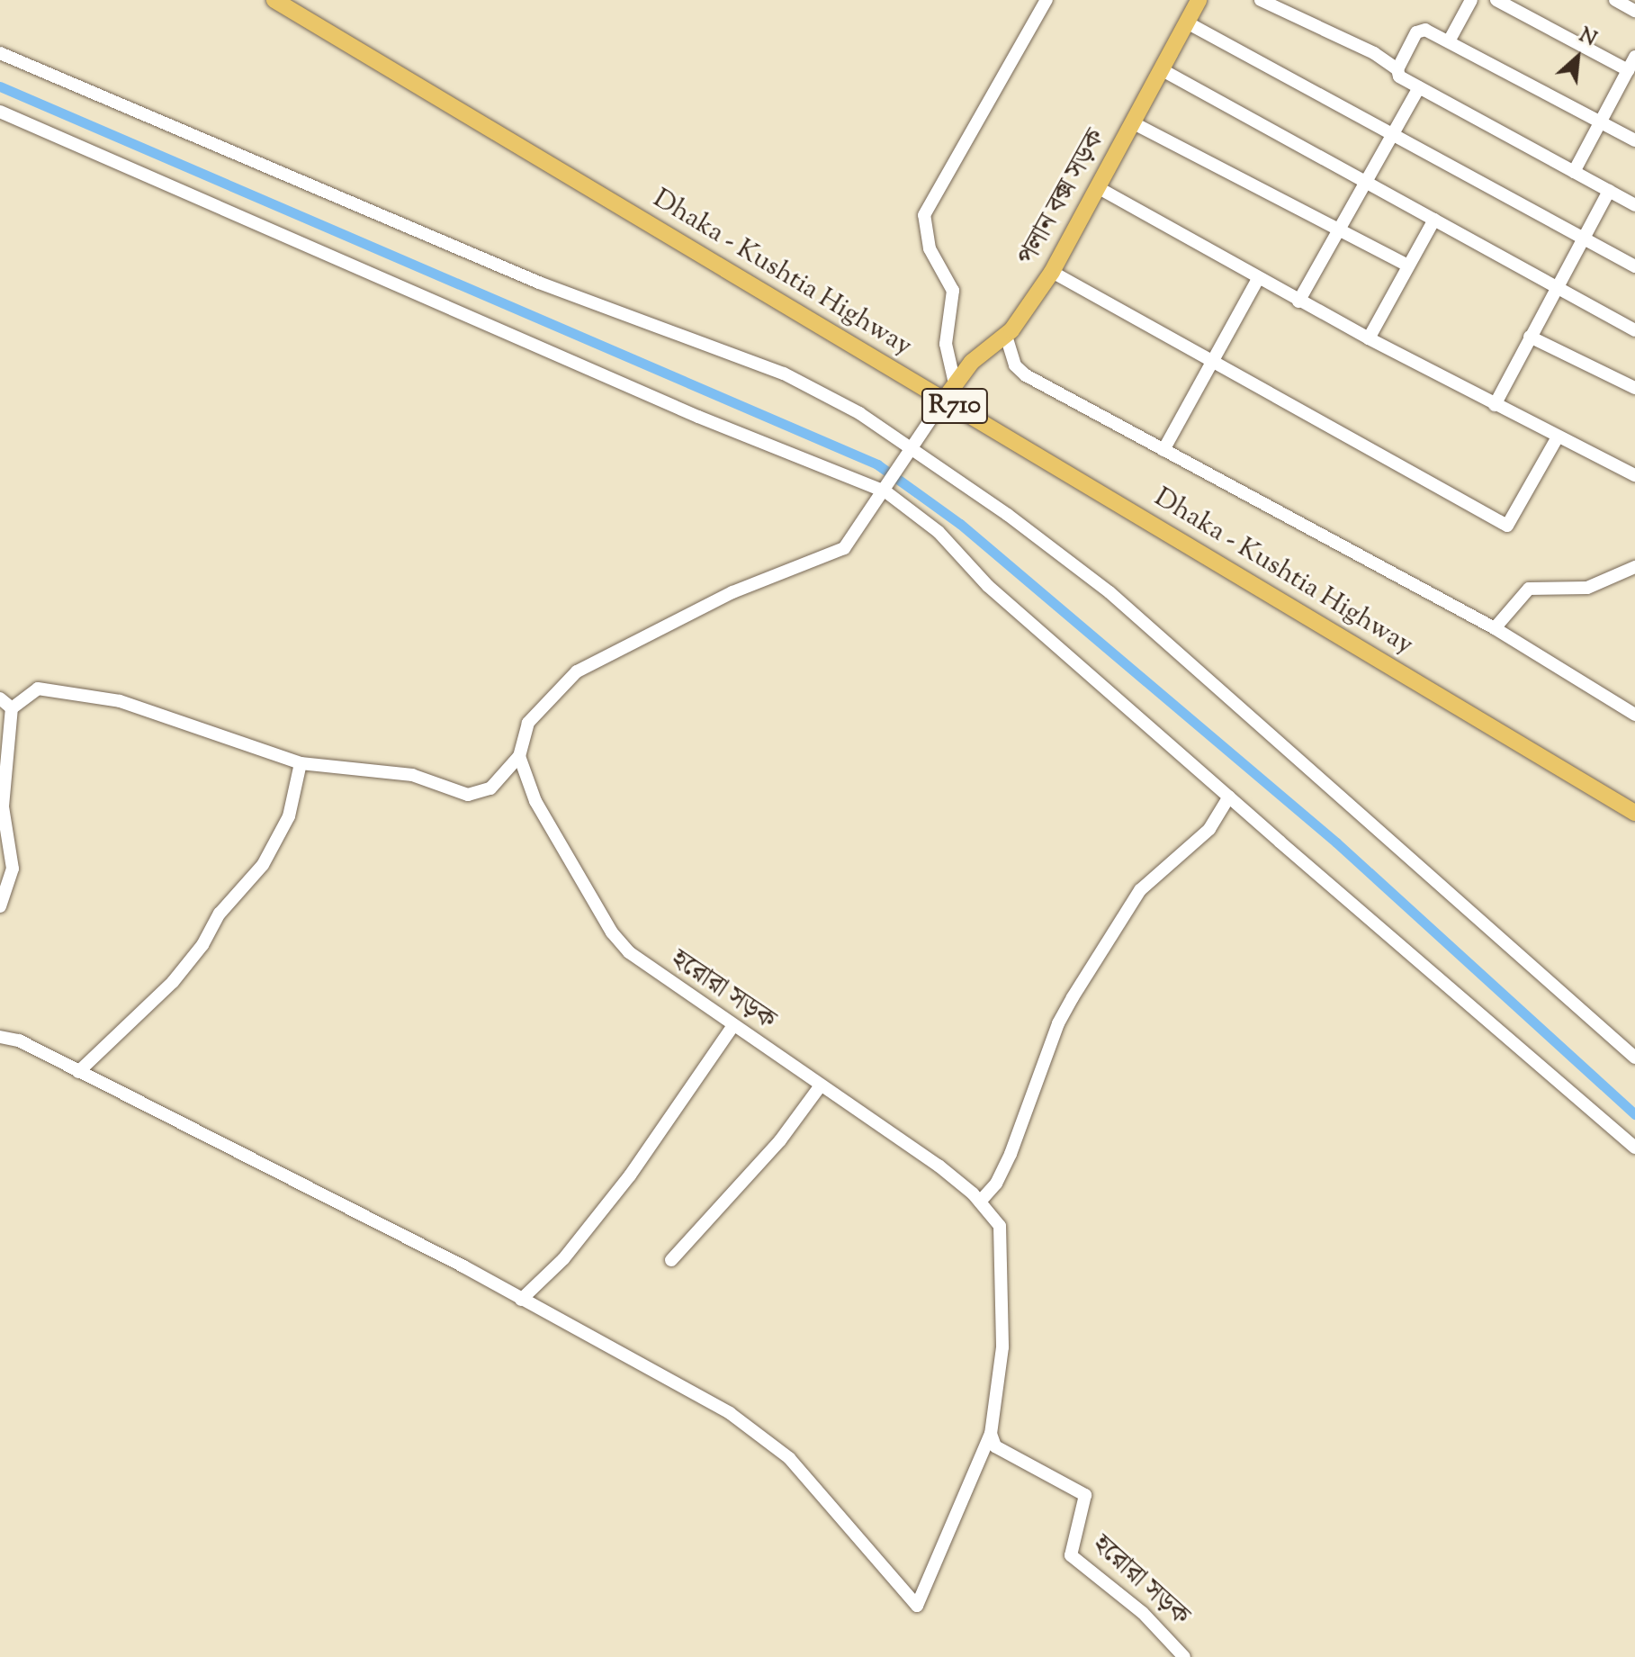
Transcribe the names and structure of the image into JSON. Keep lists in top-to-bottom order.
{
  "streets": {
    "main road": ["পলান বক্স সড়ক", "Dhaka - Kushtia Highway", "R710"],
    "street": ["হরোরা সড়ক"]
  },
  "crossings": [
    ["পলান বক্স সড়ক", "Dhaka - Kushtia Highway"]
  ],
  "north": "top right"
}
